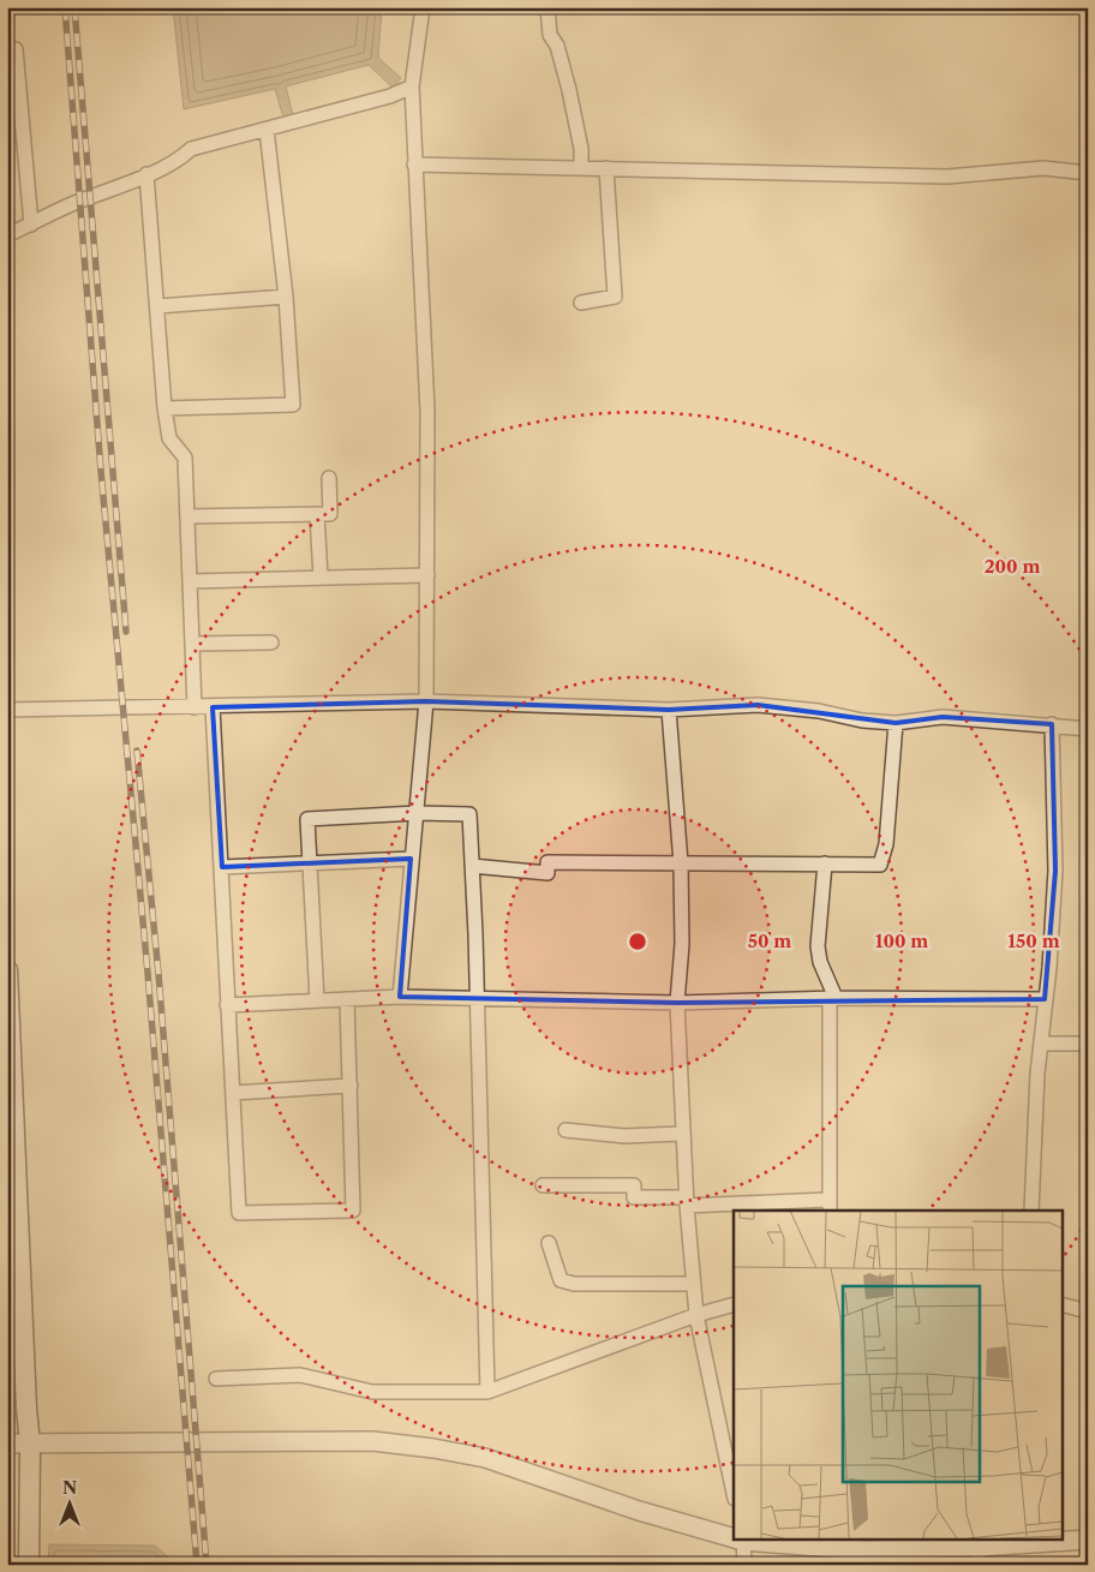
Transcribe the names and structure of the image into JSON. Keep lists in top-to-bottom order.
{
  "north": "top",
  "rings": [
    "200 m",
    "50 m",
    "100 m",
    "150 m"
  ]
}
